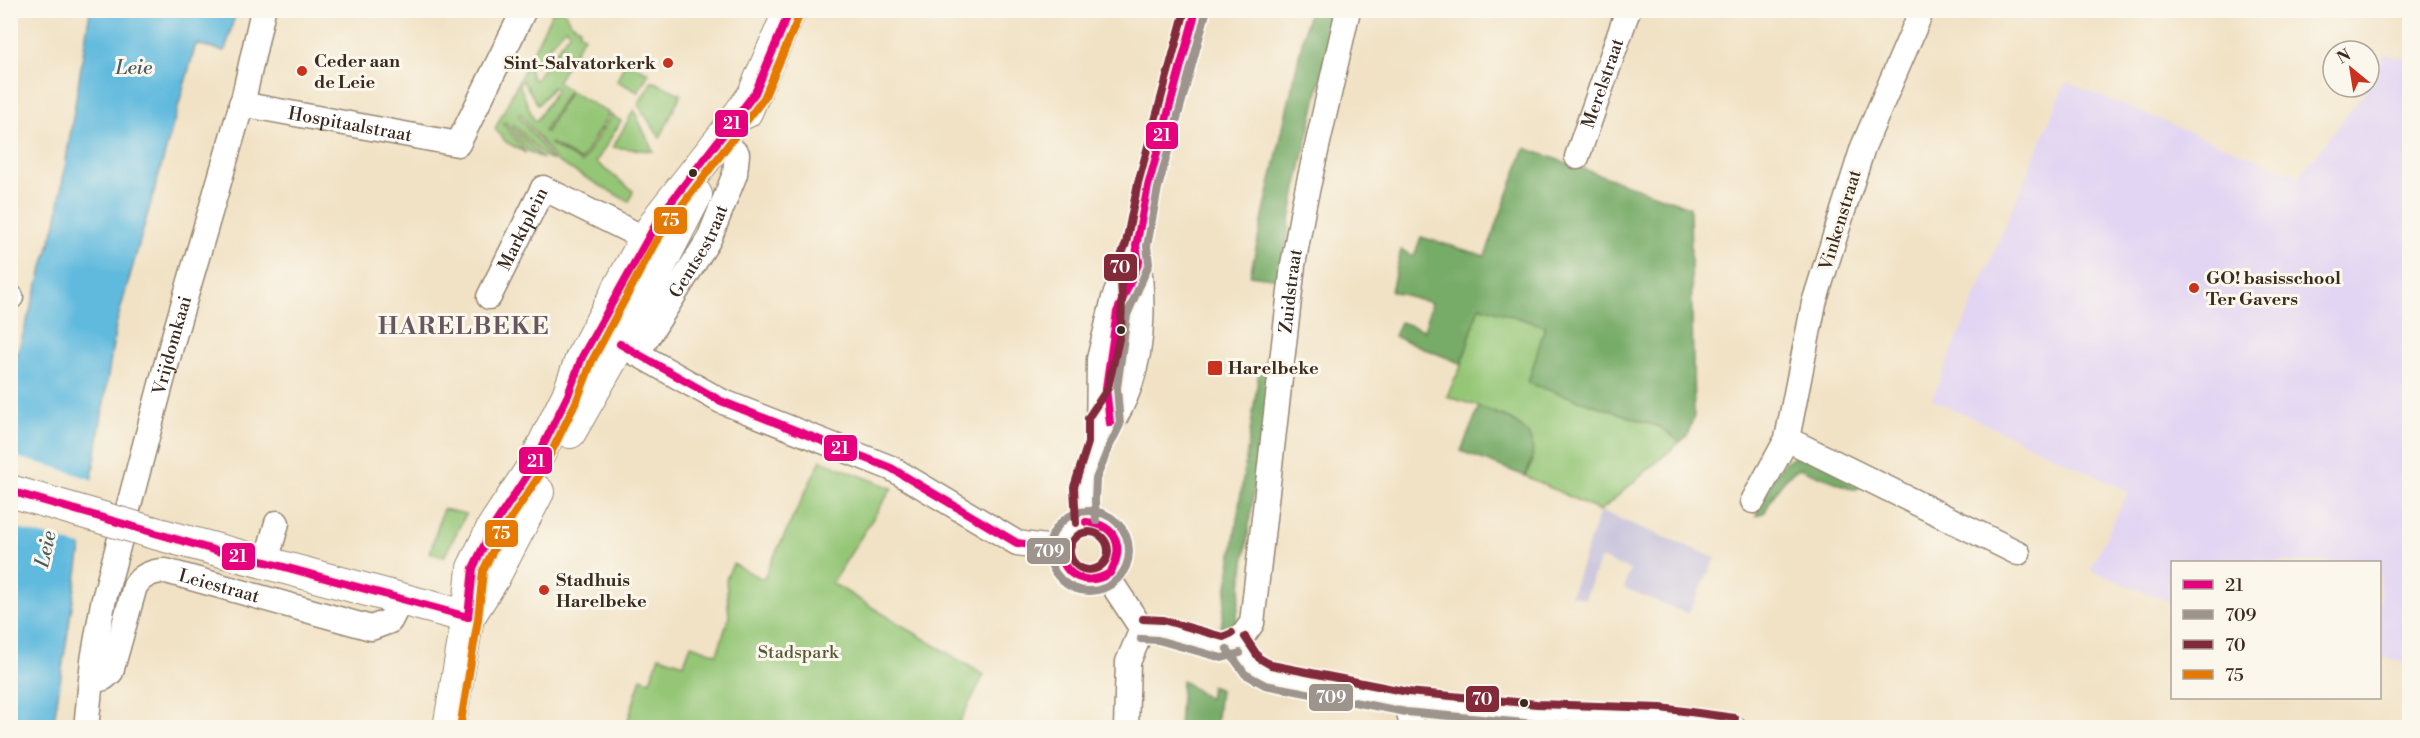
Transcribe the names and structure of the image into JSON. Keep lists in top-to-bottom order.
{
  "streets": {
    "main road": ["Gentsestraat", "Leiestraat"],
    "street": [
      "Merelstraat",
      "Hospitaalstraat",
      "Vinkenstraat",
      "Marktplein",
      "Zuidstraat",
      "Vrijdomkaai"
    ]
  },
  "crossings": [
    ["Hospitaalstraat", "Vrijdomkaai"],
    ["Marktplein", "Gentsestraat"],
    ["Gentsestraat", "Leiestraat"],
    ["Vrijdomkaai", "Leiestraat"]
  ],
  "districts": ["HARELBEKE"],
  "water": ["Leie"],
  "parks": ["Stadspark"],
  "places": {
    "other": [
      "Sint-Salvatorkerk",
      "Ceder aan de Leie",
      "GO! basisschool Ter Gavers",
      "Stadhuis Harelbeke"
    ],
    "transit": ["Harelbeke"]
  },
  "lines": [
    "transit line 21",
    "transit line 70",
    "transit line 709",
    "transit line 75"
  ],
  "legend": [
    "21",
    "709",
    "70",
    "75"
  ],
  "north": "top left"
}
